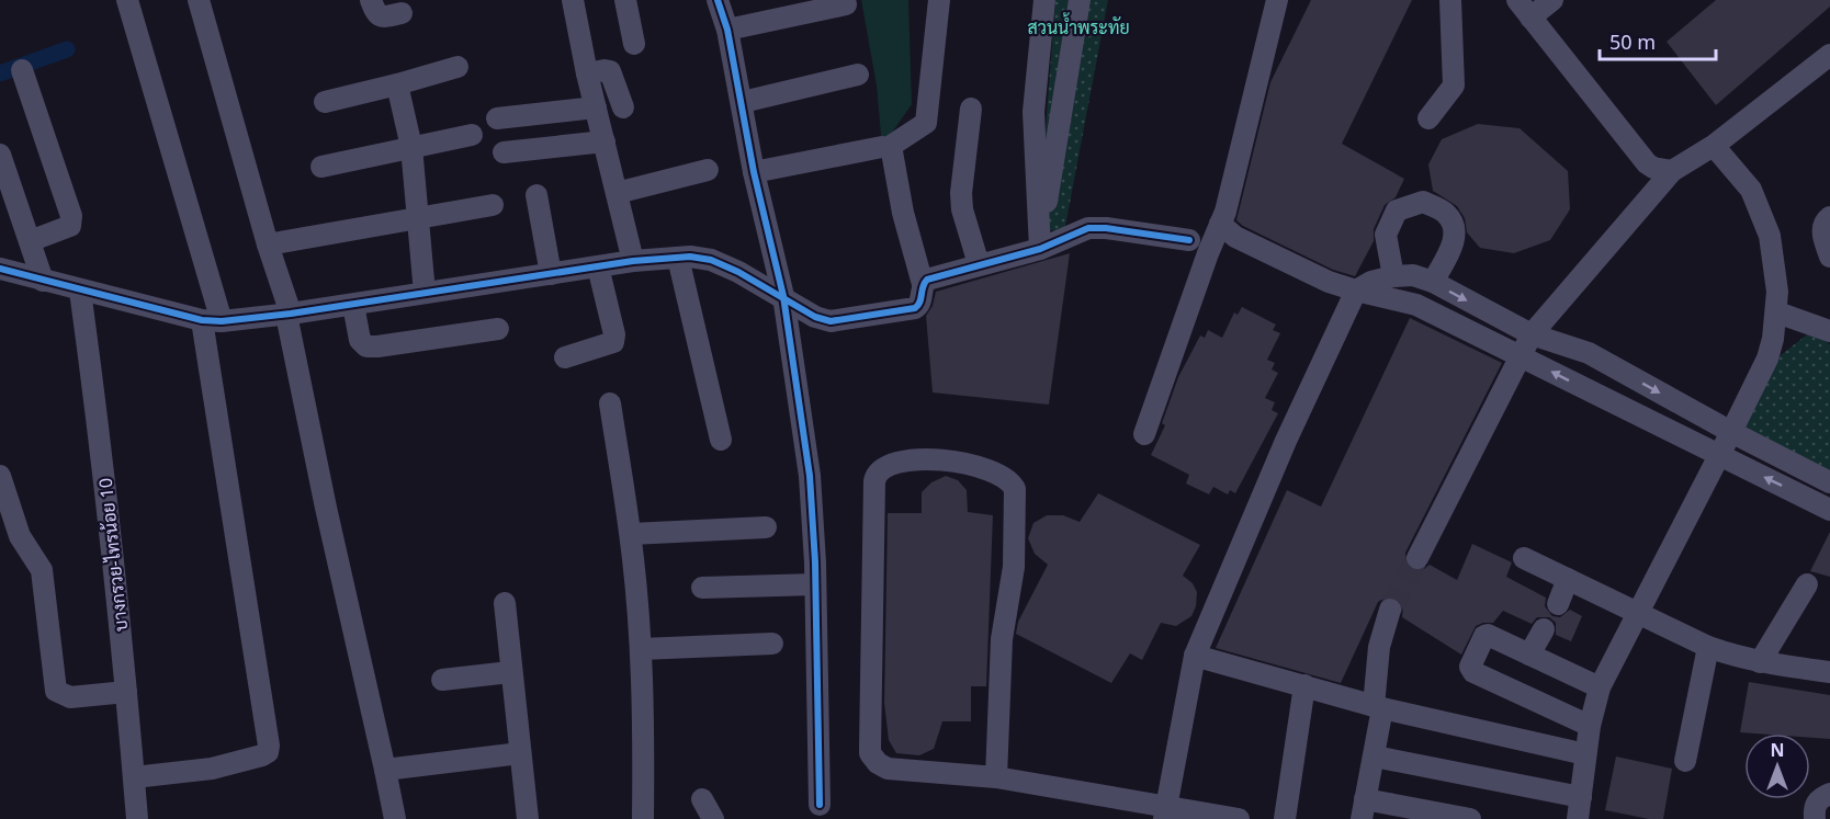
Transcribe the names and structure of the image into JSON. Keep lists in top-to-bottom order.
{
  "streets": {
    "street": ["บางกรวย-ไทรน้อย 10"]
  },
  "parks": ["สวนน้ำพระทัย"],
  "scale_bar": "50 m",
  "north": "top"
}
